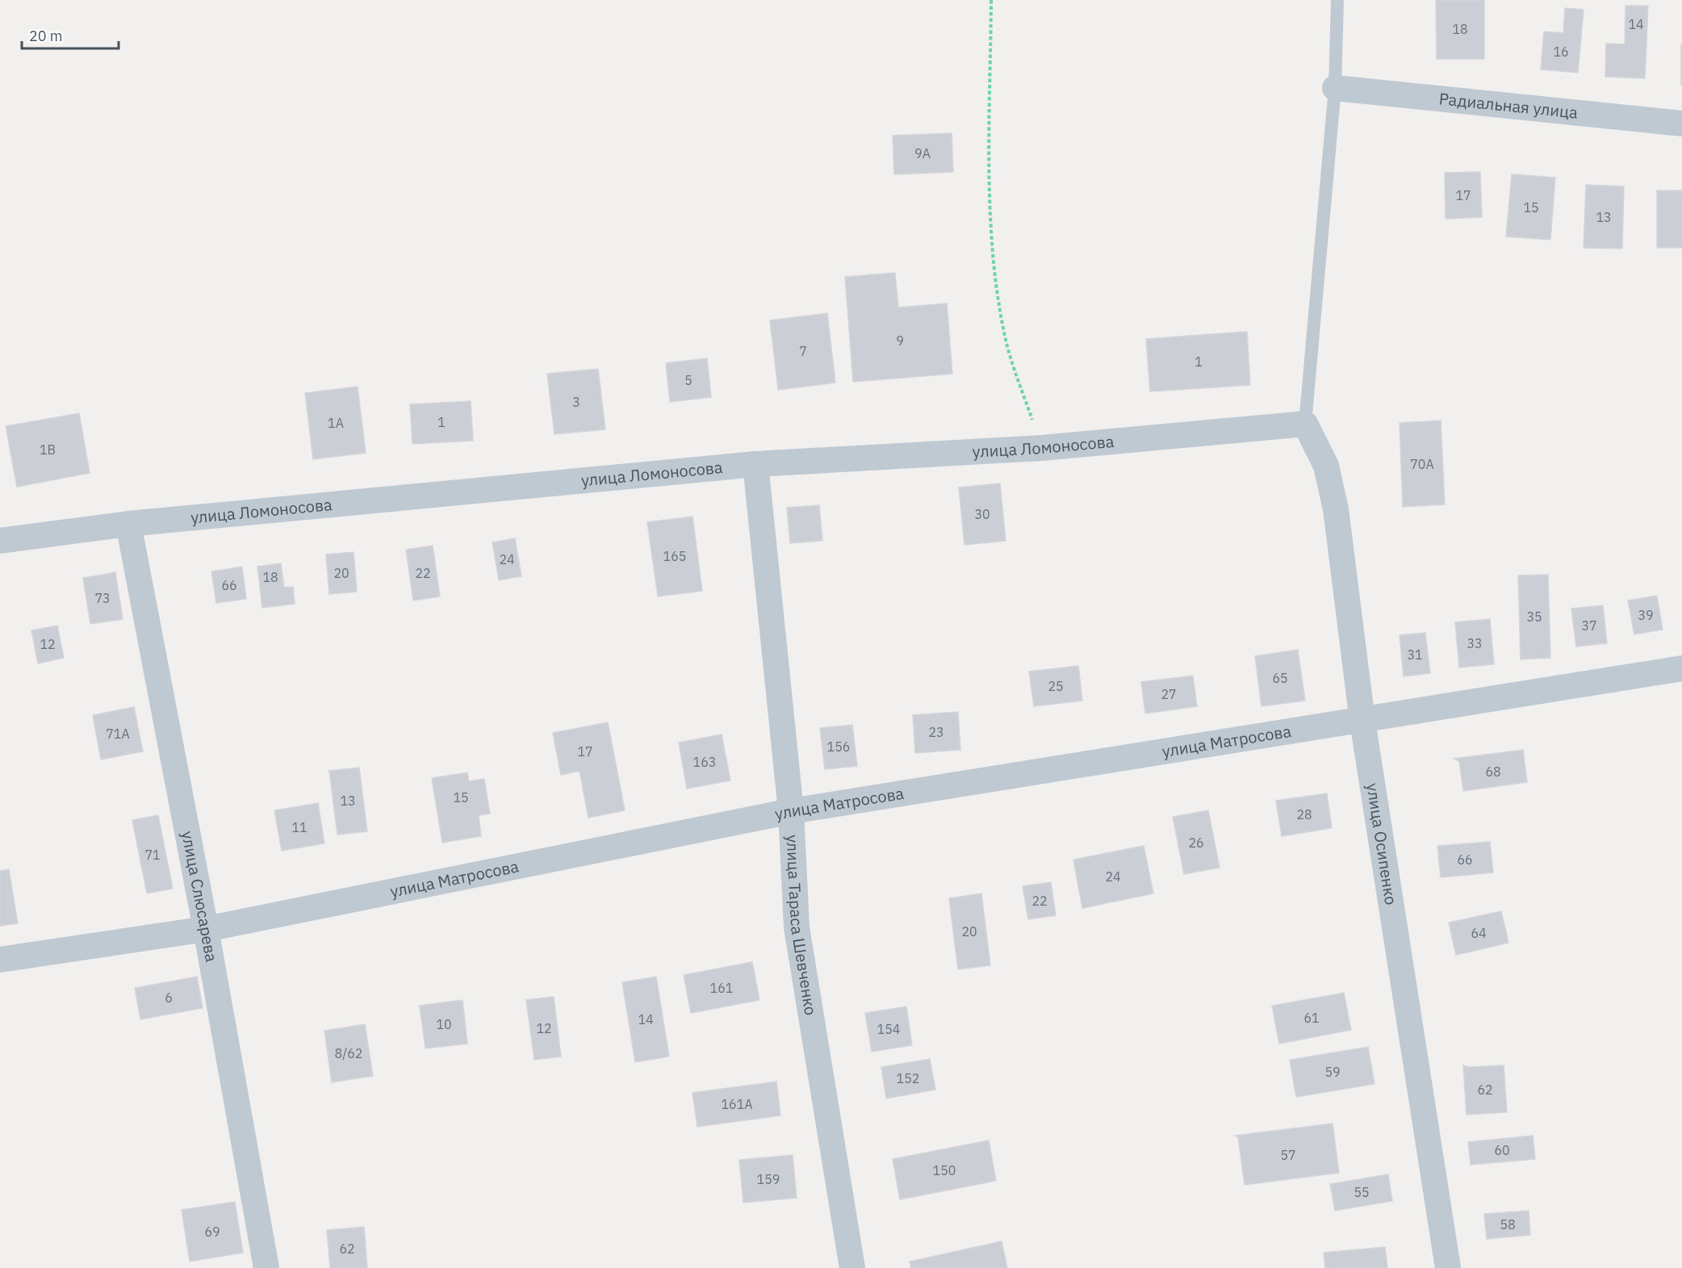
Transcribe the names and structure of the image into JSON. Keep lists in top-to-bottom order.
{
  "streets": {
    "street": [
      "Радиальная улица",
      "улица Ломоносова",
      "улица Матросова",
      "улица Осипенко",
      "улица Слюсарева",
      "улица Тараса Шевченко"
    ]
  },
  "crossings": [
    ["улица Ломоносова", "улица Осипенко"],
    ["улица Ломоносова", "улица Слюсарева"],
    ["улица Ломоносова", "улица Тараса Шевченко"],
    ["улица Матросова", "улица Осипенко"],
    ["улица Матросова", "улица Слюсарева"],
    ["улица Матросова", "улица Тараса Шевченко"]
  ],
  "house_numbers": [
    "14",
    "18",
    "16",
    "9А",
    "17",
    "15",
    "13",
    "9",
    "7",
    "1",
    "5",
    "3",
    "1",
    "1А",
    "1В",
    "70А",
    "30",
    "165",
    "24",
    "20",
    "22",
    "18",
    "66",
    "73",
    "39",
    "35",
    "37",
    "33",
    "12",
    "31",
    "65",
    "25",
    "27",
    "23",
    "71А",
    "156",
    "17",
    "163",
    "68",
    "15",
    "13",
    "28",
    "11",
    "26",
    "71",
    "66",
    "24",
    "22",
    "20",
    "64",
    "161",
    "6",
    "61",
    "14",
    "10",
    "12",
    "154",
    "8/62",
    "59",
    "152",
    "62",
    "161А",
    "60",
    "57",
    "150",
    "159",
    "55",
    "58",
    "69",
    "62"
  ],
  "scale_bar": "20 m"
}
